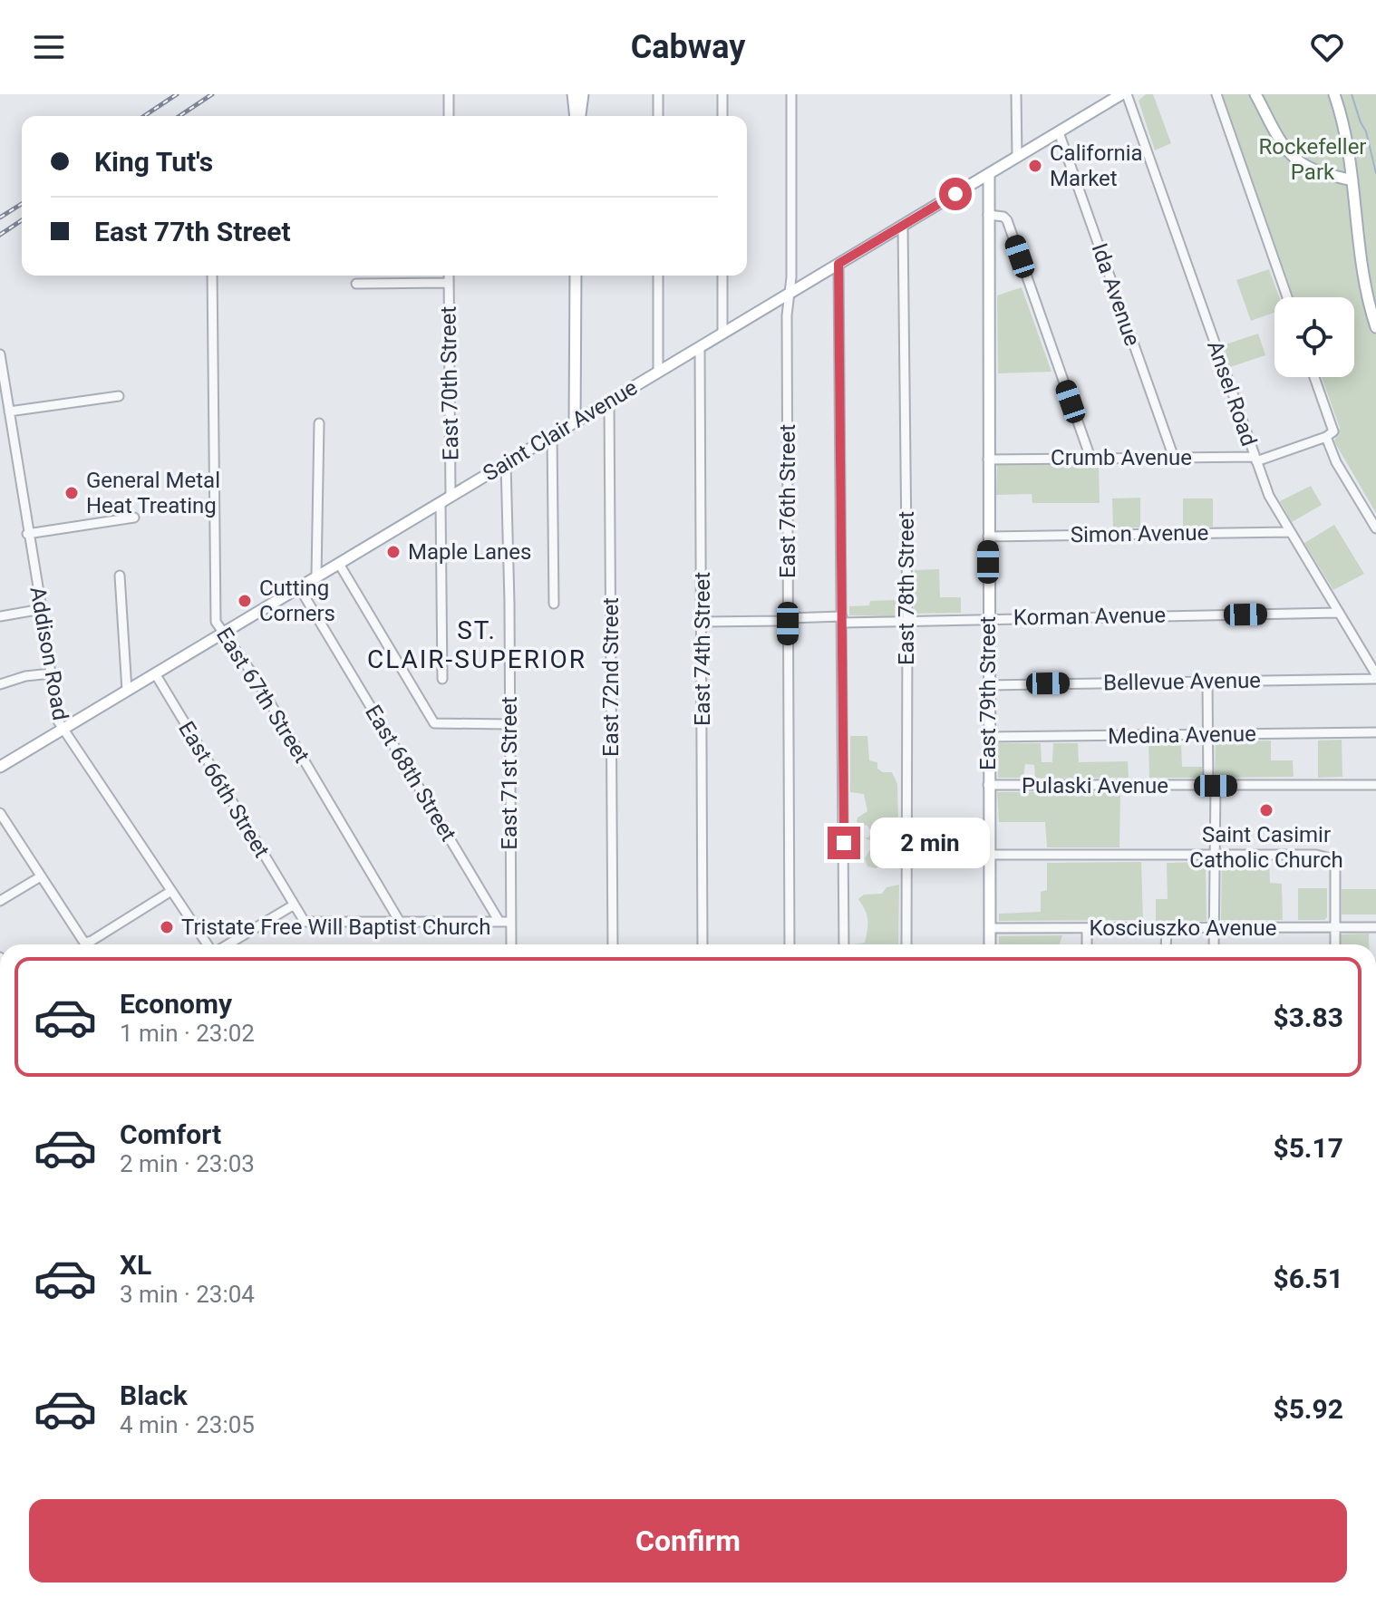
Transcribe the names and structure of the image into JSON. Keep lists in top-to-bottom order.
{
  "streets": {
    "main road": ["Saint Clair Avenue", "East 79th Street"],
    "street": [
      "Ida Avenue",
      "East 70th Street",
      "Ansel Road",
      "Crumb Avenue",
      "East 76th Street",
      "Simon Avenue",
      "East 78th Street",
      "Korman Avenue",
      "East 74th Street",
      "Addison Road",
      "East 72nd Street",
      "Bellevue Avenue",
      "East 67th Street",
      "Medina Avenue",
      "East 68th Street",
      "East 71st Street",
      "Pulaski Avenue",
      "East 66th Street",
      "Kosciuszko Avenue"
    ]
  },
  "crossings": [
    ["Ida Avenue", "Saint Clair Avenue"],
    ["Ida Avenue", "Crumb Avenue"],
    ["East 70th Street", "Saint Clair Avenue"],
    ["Ansel Road", "Saint Clair Avenue"],
    ["Ansel Road", "Crumb Avenue"],
    ["Ansel Road", "Simon Avenue"],
    ["Ansel Road", "Korman Avenue"],
    ["Ansel Road", "Bellevue Avenue"],
    ["Saint Clair Avenue", "East 76th Street"],
    ["Saint Clair Avenue", "East 78th Street"],
    ["Saint Clair Avenue", "East 74th Street"],
    ["Saint Clair Avenue", "Addison Road"],
    ["Saint Clair Avenue", "East 72nd Street"],
    ["Saint Clair Avenue", "East 79th Street"],
    ["Saint Clair Avenue", "East 67th Street"],
    ["Saint Clair Avenue", "East 68th Street"],
    ["Saint Clair Avenue", "East 71st Street"],
    ["Saint Clair Avenue", "East 66th Street"],
    ["Crumb Avenue", "East 79th Street"],
    ["East 76th Street", "Korman Avenue"],
    ["Simon Avenue", "East 79th Street"],
    ["East 78th Street", "Korman Avenue"],
    ["Korman Avenue", "East 74th Street"],
    ["Korman Avenue", "East 79th Street"],
    ["Bellevue Avenue", "East 79th Street"],
    ["East 79th Street", "Medina Avenue"],
    ["East 79th Street", "Pulaski Avenue"],
    ["East 79th Street", "Kosciuszko Avenue"]
  ],
  "districts": ["ST. CLAIR-SUPERIOR"],
  "parks": ["Rockefeller Park"],
  "places": [
    "California Market",
    "General Metal Heat Treating",
    "Maple Lanes",
    "Cutting Corners",
    "Saint Casimir Catholic Church",
    "Tristate Free Will Baptist Church"
  ],
  "page": {
    "header": "Cabway",
    "banner": ["King Tut's", "East 77th Street"],
    "bubble": "2 min",
    "list": [
      {
        "name": "Economy",
        "note": "1 min · 23:02",
        "value": "$3.83"
      },
      {
        "name": "Comfort",
        "note": "2 min · 23:03",
        "value": "$5.17"
      },
      {
        "name": "XL",
        "note": "3 min · 23:04",
        "value": "$6.51"
      },
      {
        "name": "Black",
        "note": "4 min · 23:05",
        "value": "$5.92"
      }
    ],
    "buttons": "Confirm"
  }
}
